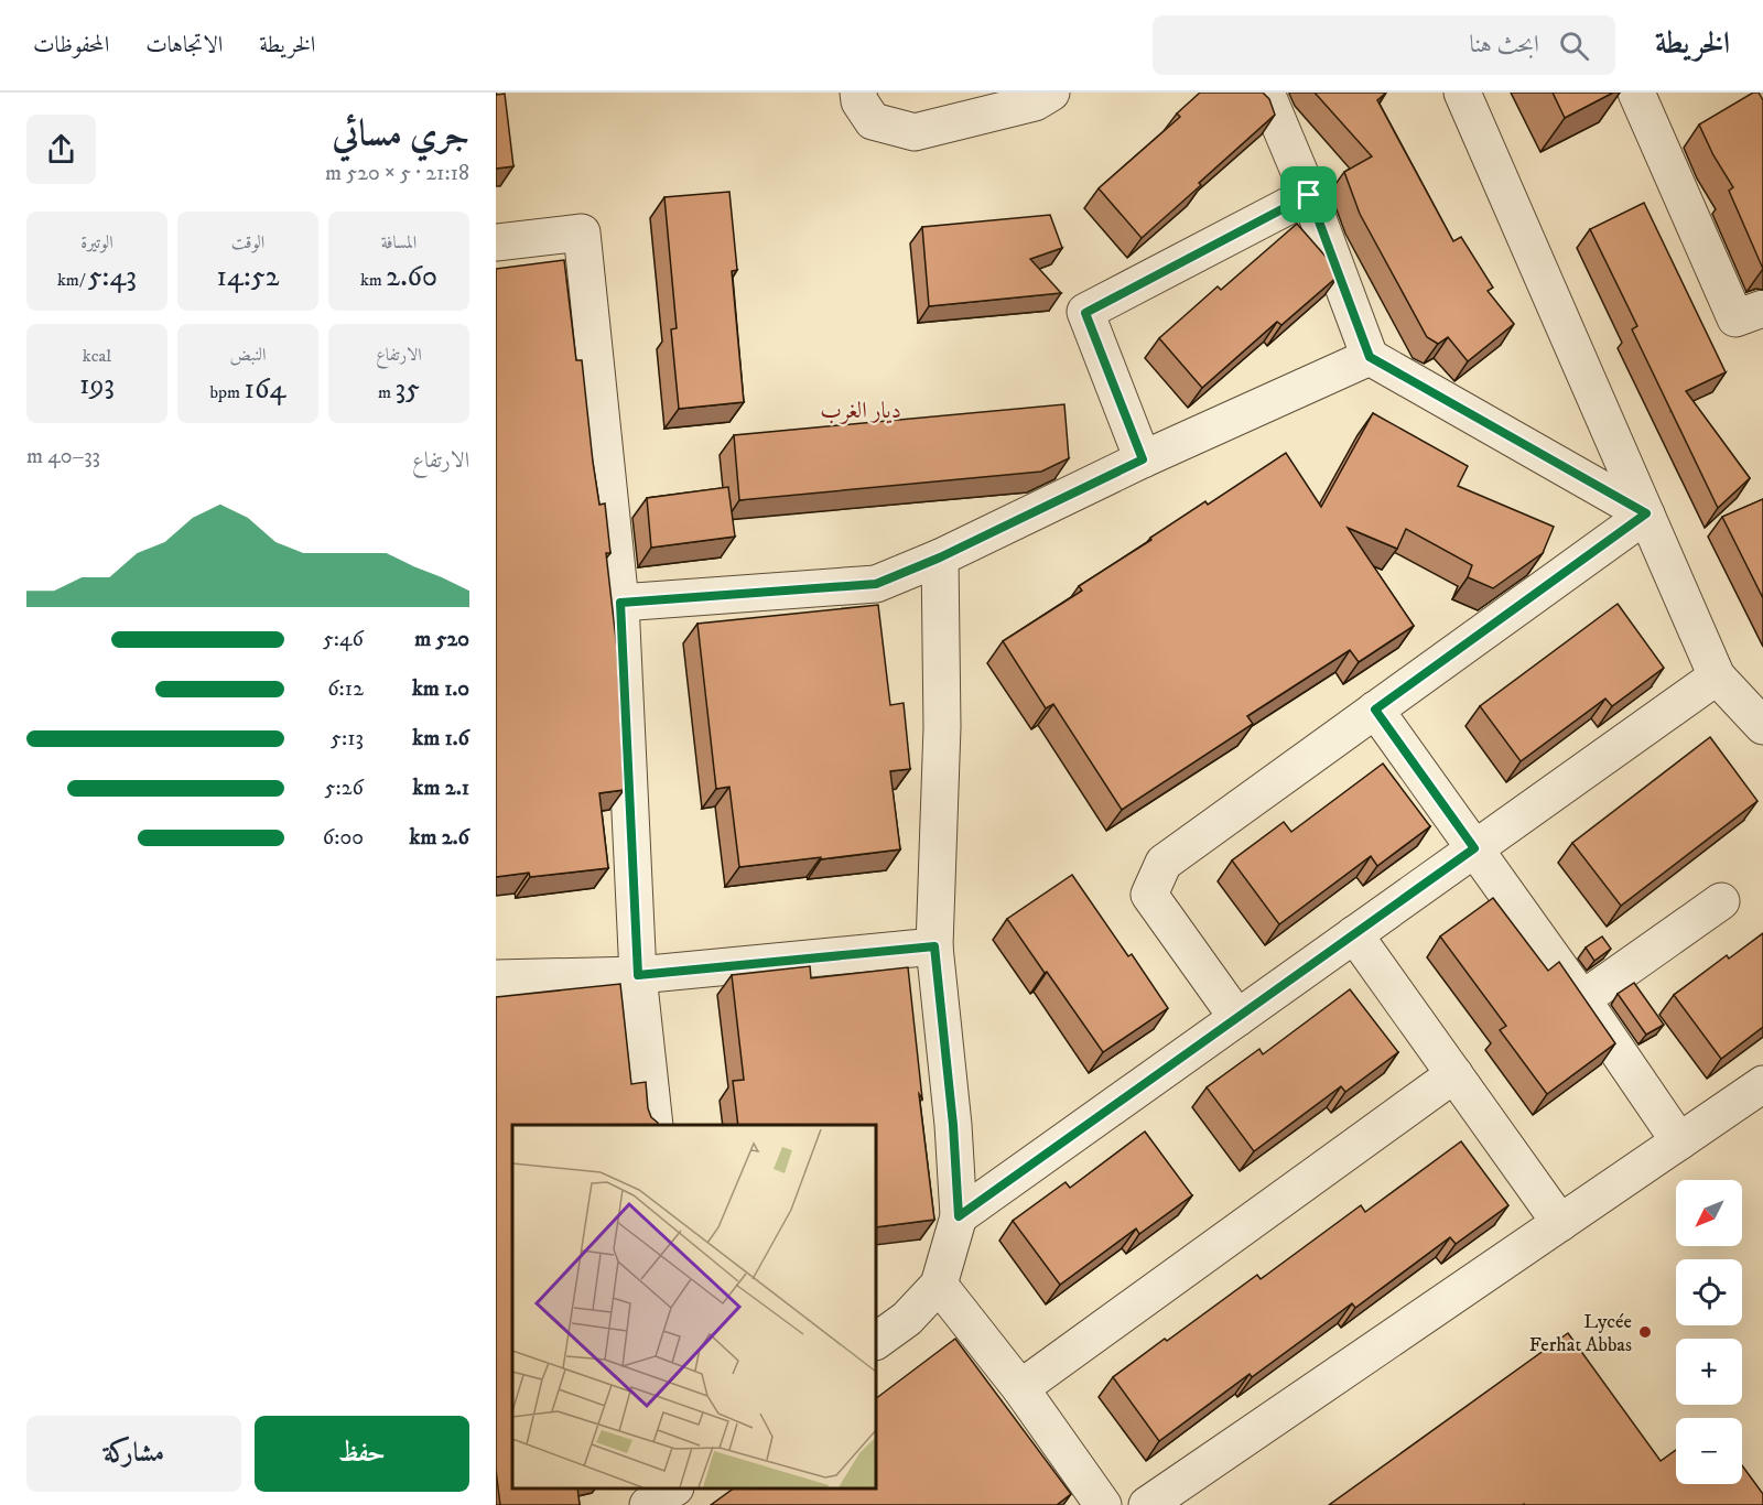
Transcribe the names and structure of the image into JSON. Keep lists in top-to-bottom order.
{
  "districts": ["ديار الغرب"],
  "places": ["Lycée Ferhat Abbas"],
  "north": "bottom left",
  "page": {
    "header": "الخريطة",
    "search": "ابحث هنا",
    "nav": ["الخريطة", "الاتجاهات", "المحفوظات"],
    "heading": ["جري مسائي", "21:18 · 5 × 520 m"],
    "stats": [
      ["المسافة", "2.60 km"],
      ["الوقت", "14:52"],
      ["الوتيرة", "5:43 /km"],
      ["الارتفاع", "35 m"],
      ["النبض", "164 bpm"],
      ["kcal", "193"]
    ],
    "chart": ["الارتفاع", "33–40 m"],
    "list": [
      {
        "name": "520 m",
        "note": "5:46"
      },
      {
        "name": "1.0 km",
        "note": "6:12"
      },
      {
        "name": "1.6 km",
        "note": "5:13"
      },
      {
        "name": "2.1 km",
        "note": "5:26"
      },
      {
        "name": "2.6 km",
        "note": "6:00"
      }
    ],
    "map_buttons": ["+", "−"],
    "buttons": ["حفظ", "مشاركة"]
  }
}
